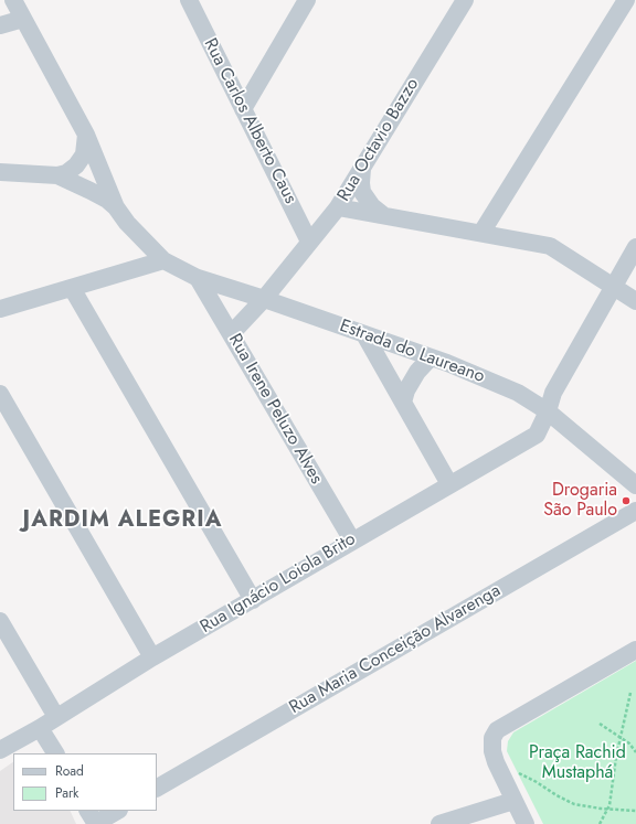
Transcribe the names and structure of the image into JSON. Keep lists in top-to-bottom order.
{
  "streets": {
    "street": [
      "Rua Carlos Alberto Caus",
      "Rua Octavio Bazzo",
      "Estrada do Laureano",
      "Rua Irene Peluzo Alves",
      "Rua Ignácio Loiola Brito",
      "Rua Maria Conceição Alvarenga"
    ]
  },
  "crossings": [
    ["Rua Carlos Alberto Caus", "Rua Octavio Bazzo"],
    ["Rua Octavio Bazzo", "Estrada do Laureano"],
    ["Rua Octavio Bazzo", "Rua Irene Peluzo Alves"],
    ["Estrada do Laureano", "Rua Irene Peluzo Alves"],
    ["Estrada do Laureano", "Rua Ignácio Loiola Brito"],
    ["Rua Irene Peluzo Alves", "Rua Ignácio Loiola Brito"]
  ],
  "districts": ["JARDIM ALEGRIA"],
  "parks": ["Praça Rachid Mustaphá"],
  "places": ["Drogaria São Paulo"],
  "legend": ["Road", "Park"]
}
